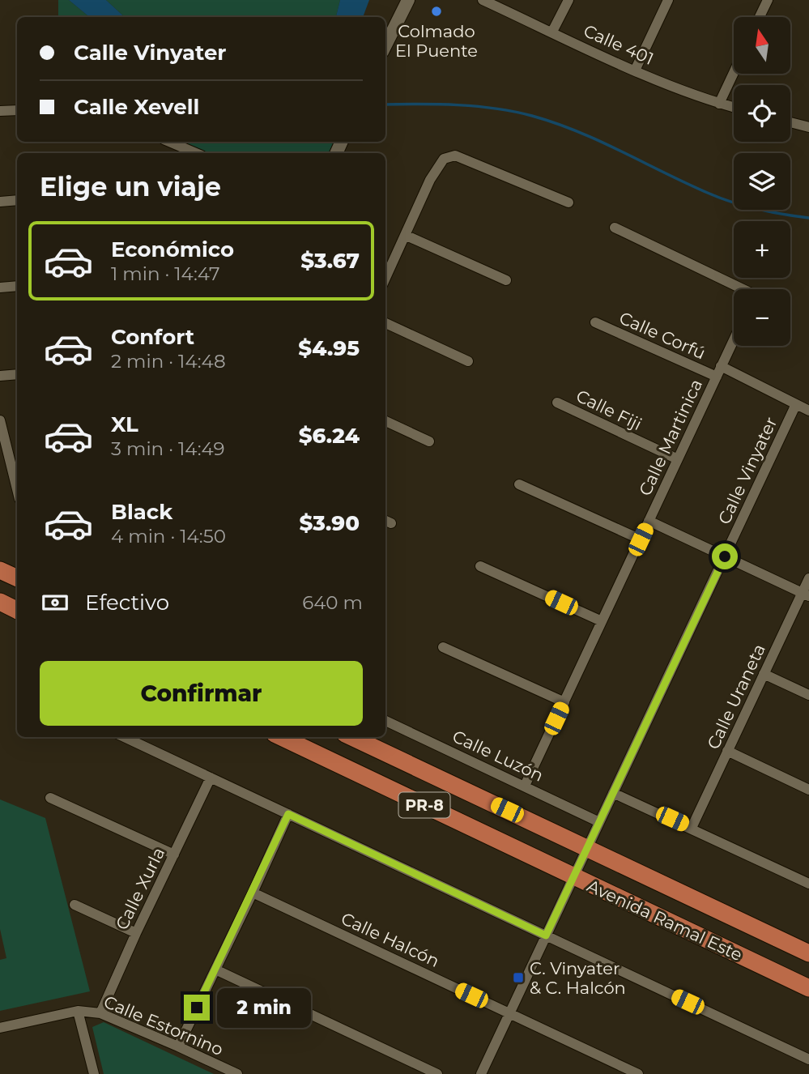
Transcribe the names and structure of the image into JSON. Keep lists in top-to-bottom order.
{
  "streets": {
    "main road": ["PR-8", "Avenida Ramal Este"],
    "street": [
      "Calle 401",
      "Calle Corfú",
      "Calle Fiji",
      "Calle Martinica",
      "Calle Vinyater",
      "Calle Uraneta",
      "Calle Luzón",
      "Calle Xurla",
      "Calle Halcón",
      "Calle Estornino"
    ]
  },
  "crossings": [
    ["Calle Corfú", "Calle Martinica"],
    ["Calle Fiji", "Calle Martinica"],
    ["Calle Martinica", "Calle Luzón"],
    ["Calle Vinyater", "Calle Luzón"],
    ["Calle Vinyater", "Avenida Ramal Este"],
    ["Calle Vinyater", "Calle Halcón"],
    ["Calle Xurla", "Calle Estornino"]
  ],
  "places": {
    "other": ["Colmado El Puente"],
    "transit": ["C. Vinyater & C. Halcón"]
  },
  "north": "top",
  "page": {
    "map_buttons": ["+", "−"],
    "banner": ["Calle Vinyater", "Calle Xevell"],
    "heading": "Elige un viaje",
    "list": [
      {
        "name": "Económico",
        "note": "1 min · 14:47",
        "value": "$3.67"
      },
      {
        "name": "Confort",
        "note": "2 min · 14:48",
        "value": "$4.95"
      },
      {
        "name": "XL",
        "note": "3 min · 14:49",
        "value": "$6.24"
      },
      {
        "name": "Black",
        "note": "4 min · 14:50",
        "value": "$3.90"
      }
    ],
    "pay": ["Efectivo", "640 m"],
    "buttons": "Confirmar",
    "bubble": "2 min"
  }
}
